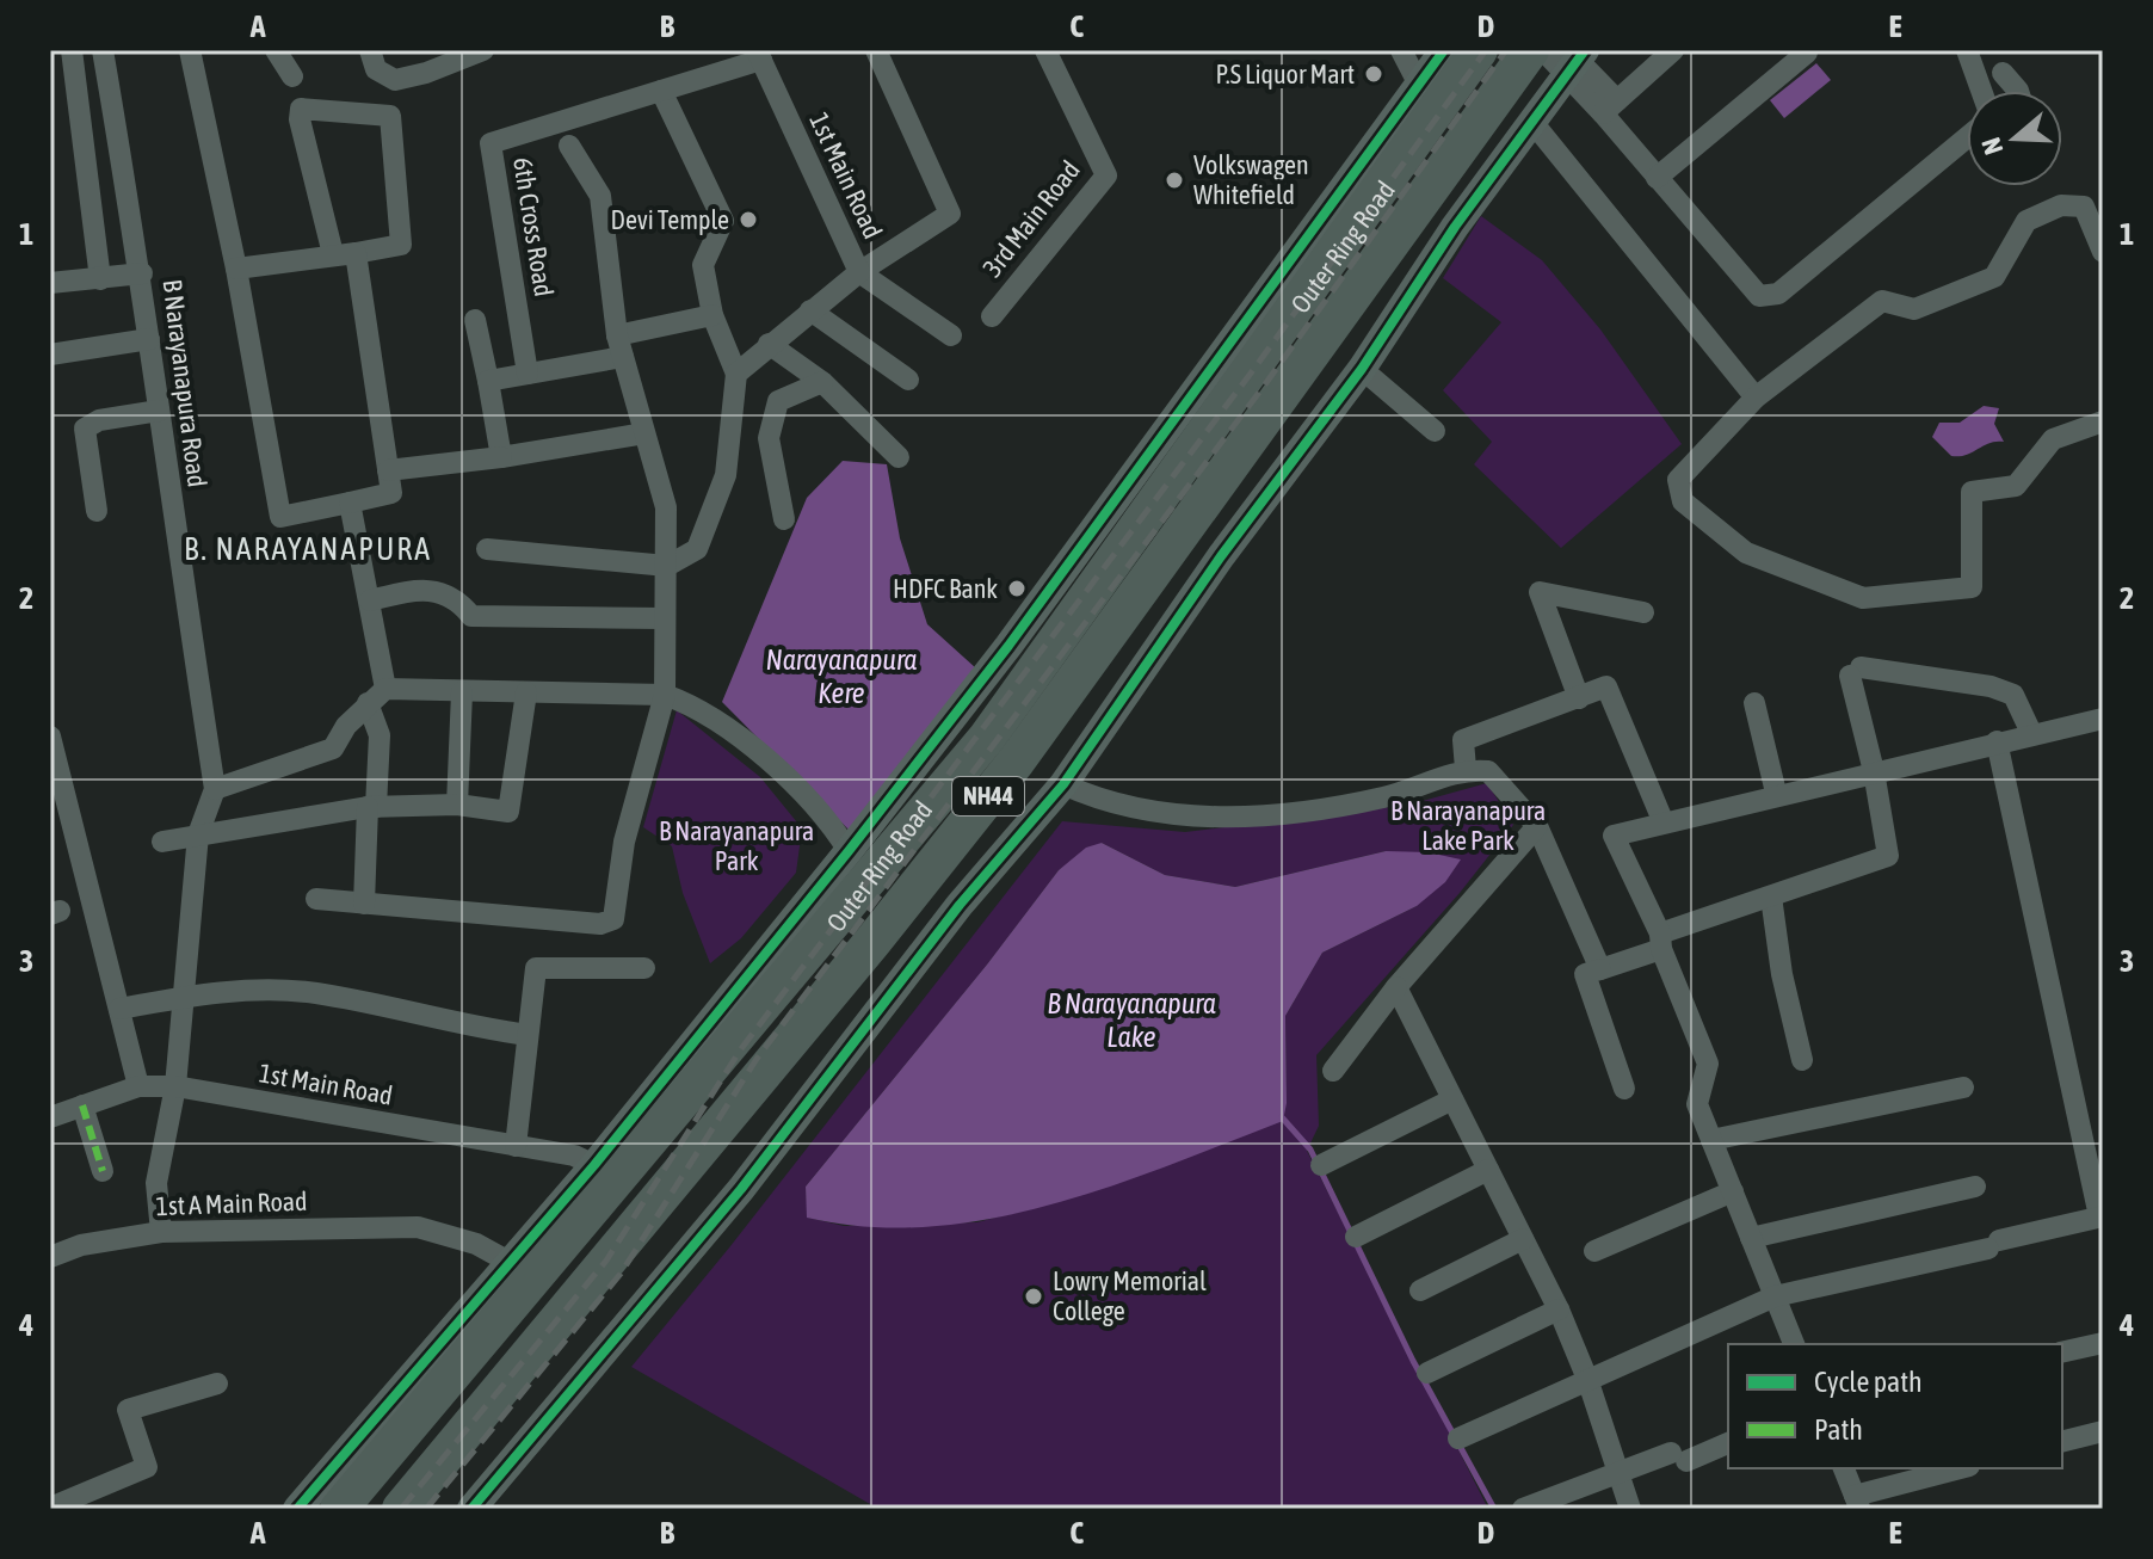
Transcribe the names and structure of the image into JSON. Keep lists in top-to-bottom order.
{
  "streets": {
    "highway": ["Outer Ring Road", "NH44"],
    "street": [
      "1st Main Road",
      "3rd Main Road",
      "6th Cross Road",
      "B Narayanapura Road",
      "1st A Main Road"
    ]
  },
  "crossings": [
    ["1st Main Road", "6th Cross Road"],
    ["1st Main Road", "B Narayanapura Road"],
    ["B Narayanapura Road", "1st A Main Road"]
  ],
  "districts": ["B. NARAYANAPURA"],
  "water": ["Narayanapura Kere", "B Narayanapura Lake"],
  "parks": ["B Narayanapura Lake Park", "B Narayanapura Park"],
  "places": [
    "P.S Liquor Mart",
    "Volkswagen Whitefield",
    "Devi Temple",
    "HDFC Bank",
    "Lowry Memorial College"
  ],
  "legend": ["Cycle path", "Path"],
  "north": "left",
  "grid": {
    "columns": [
      "A",
      "B",
      "C",
      "D",
      "E"
    ],
    "rows": [
      "1",
      "2",
      "3",
      "4"
    ]
  }
}
